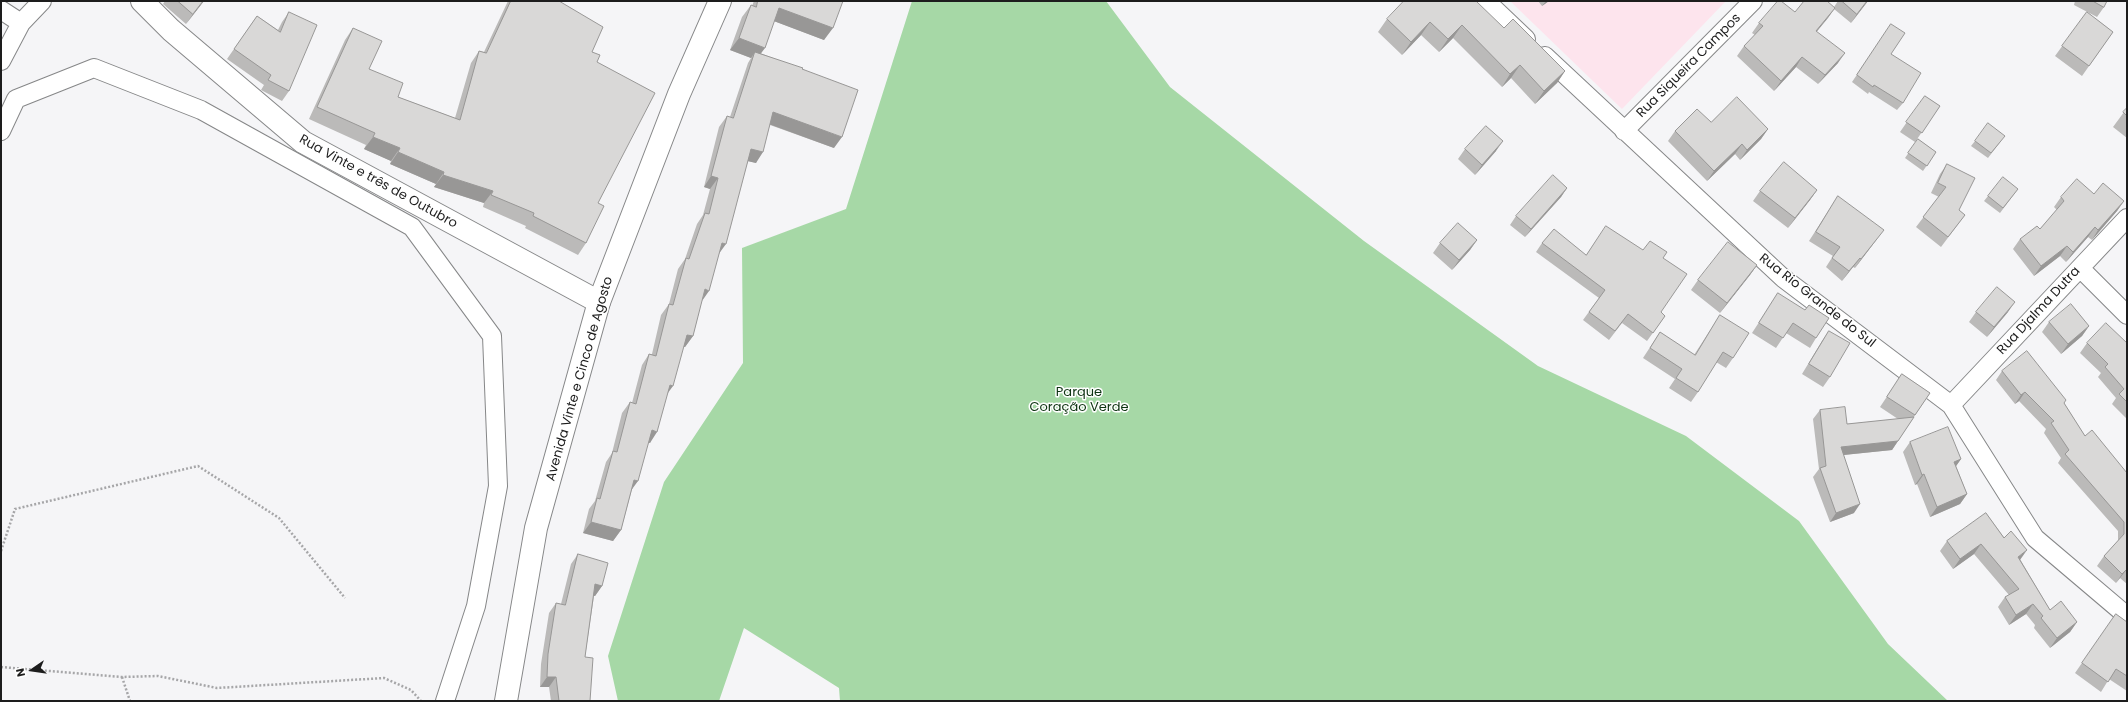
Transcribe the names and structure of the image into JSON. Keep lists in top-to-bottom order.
{
  "streets": {
    "main road": ["Rua Vinte e três de Outubro", "Avenida Vinte e Cinco de Agosto"],
    "street": ["Rua Siqueira Campos", "Rua Rio Grande do Sul", "Rua Djalma Dutra"]
  },
  "crossings": [
    ["Rua Siqueira Campos", "Rua Rio Grande do Sul"],
    ["Rua Vinte e três de Outubro", "Avenida Vinte e Cinco de Agosto"],
    ["Rua Rio Grande do Sul", "Rua Djalma Dutra"]
  ],
  "parks": ["Parque Coração Verde"],
  "north": "left"
}
